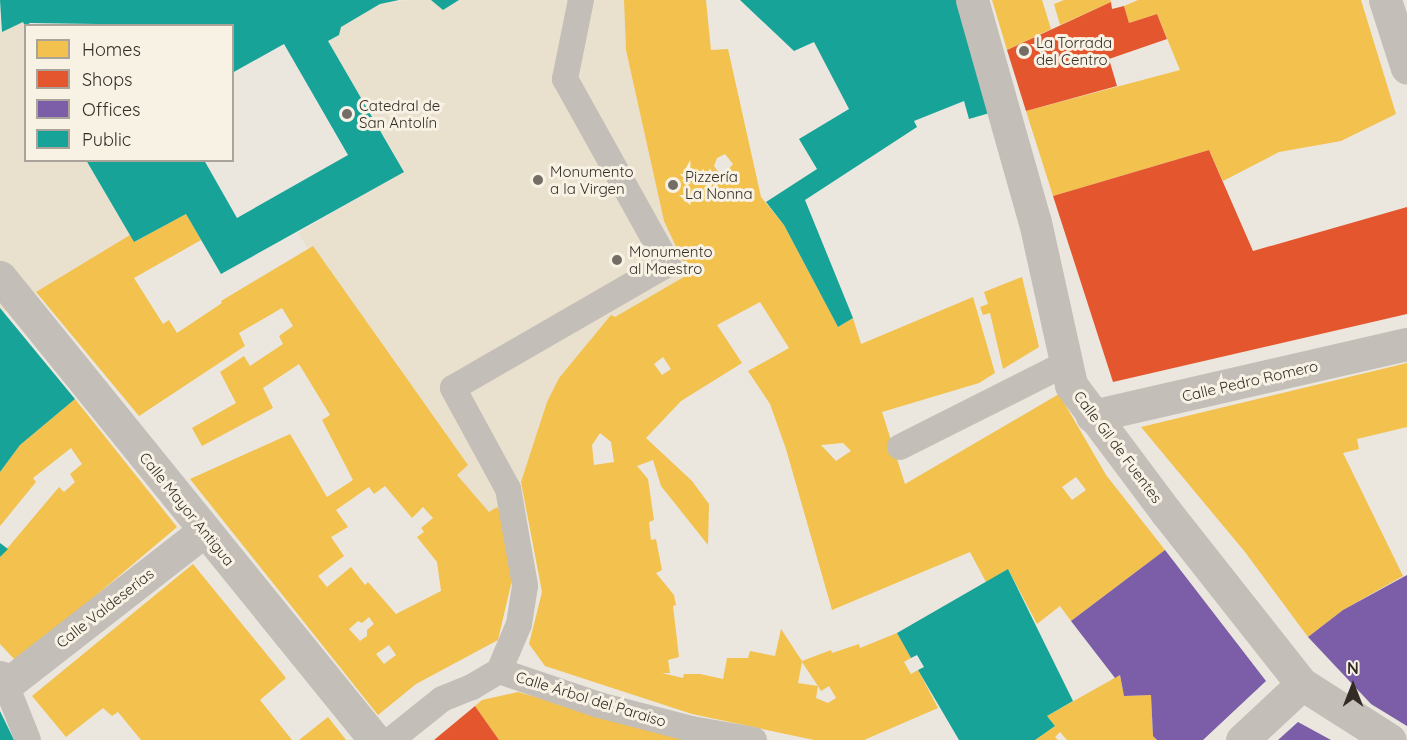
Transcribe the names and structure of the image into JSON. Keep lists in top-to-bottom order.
{
  "streets": {
    "street": [
      "Calle Pedro Romero",
      "Calle Gil de Fuentes",
      "Calle Mayor Antigua",
      "Calle Valdeserías",
      "Calle Árbol del Paraiso"
    ]
  },
  "crossings": [
    ["Calle Pedro Romero", "Calle Gil de Fuentes"],
    ["Calle Mayor Antigua", "Calle Valdeserías"]
  ],
  "places": [
    "La Torrada del Centro",
    "Catedral de San Antolín",
    "Monumento a la Virgen",
    "Pizzería La Nonna",
    "Monumento al Maestro"
  ],
  "legend": [
    "Homes",
    "Shops",
    "Offices",
    "Public"
  ],
  "north": "top"
}
